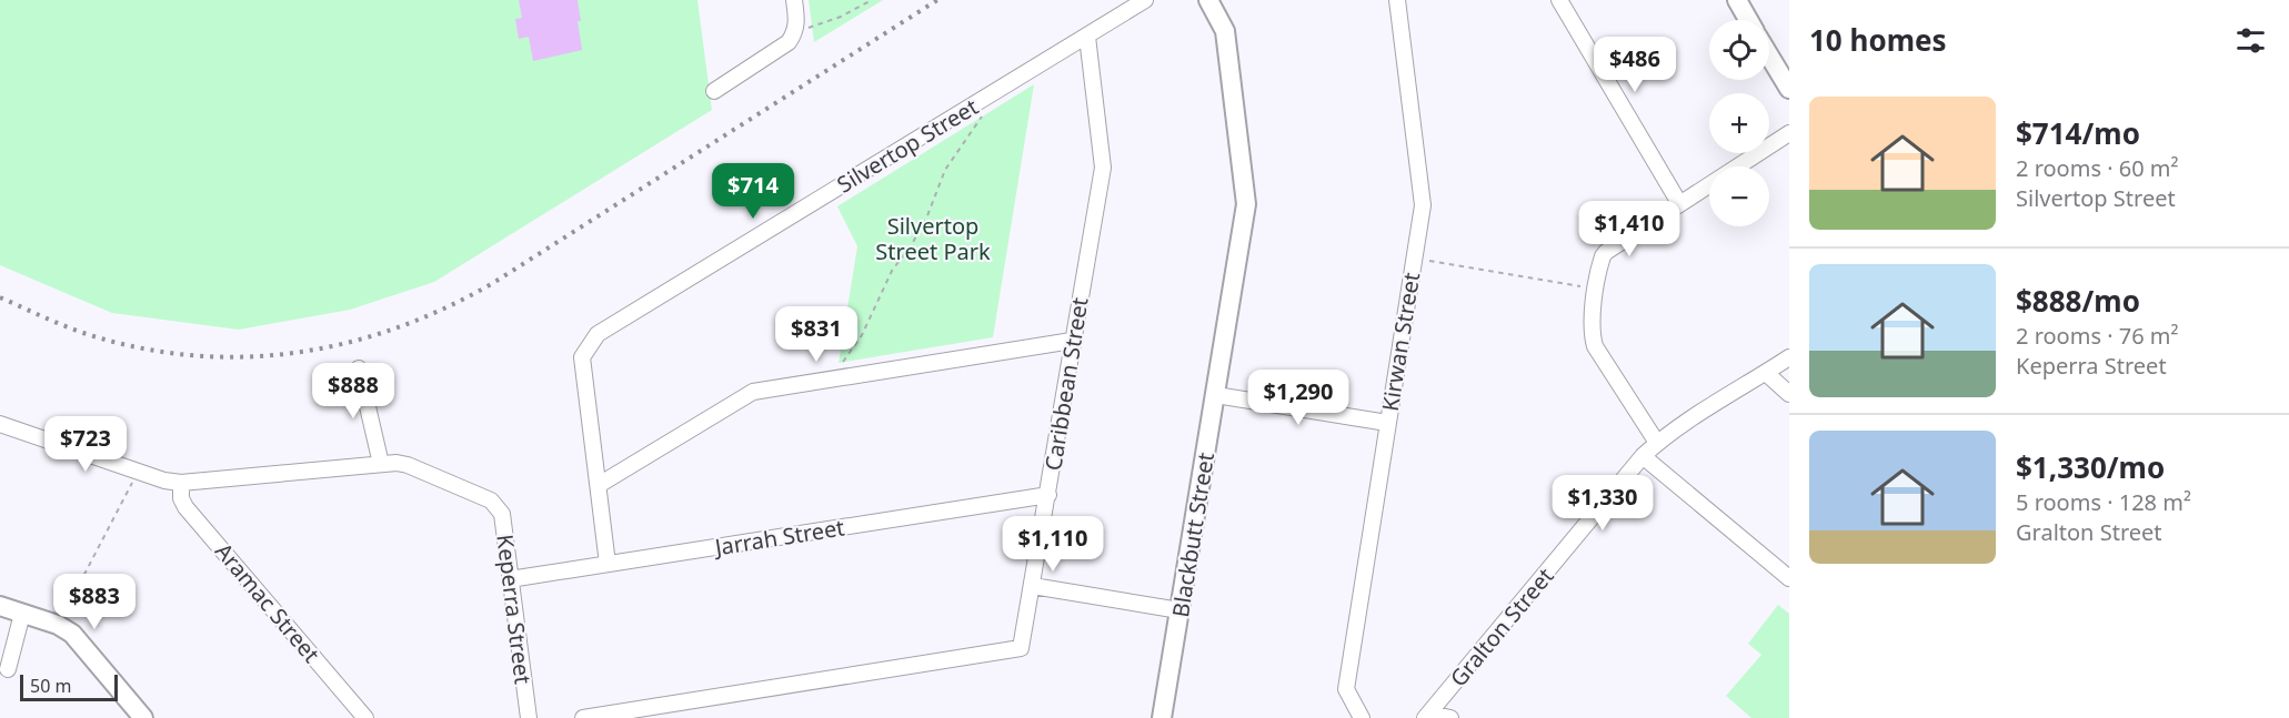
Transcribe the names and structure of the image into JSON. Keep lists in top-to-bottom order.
{
  "streets": {
    "street": [
      "Silvertop Street",
      "Kirwan Street",
      "Caribbean Street",
      "Blackbutt Street",
      "Jarrah Street",
      "Aramac Street",
      "Keperra Street",
      "Gralton Street"
    ]
  },
  "crossings": [
    ["Silvertop Street", "Caribbean Street"],
    ["Silvertop Street", "Jarrah Street"],
    ["Caribbean Street", "Jarrah Street"],
    ["Jarrah Street", "Keperra Street"],
    ["Aramac Street", "Keperra Street"]
  ],
  "parks": ["Silvertop Street Park"],
  "scale_bar": "50 m",
  "page": {
    "heading": "10 homes",
    "map_buttons": ["+", "−"],
    "price": [
      "$486",
      "$714",
      "$1,410",
      "$831",
      "$888",
      "$1,290",
      "$723",
      "$1,330",
      "$1,110",
      "$883"
    ],
    "list": [
      {
        "name": "$714/mo",
        "note": "2 rooms · 60 m² · Silvertop Street"
      },
      {
        "name": "$888/mo",
        "note": "2 rooms · 76 m² · Keperra Street"
      },
      {
        "name": "$1,330/mo",
        "note": "5 rooms · 128 m² · Gralton Street"
      }
    ],
    "scale": "50 m"
  }
}
